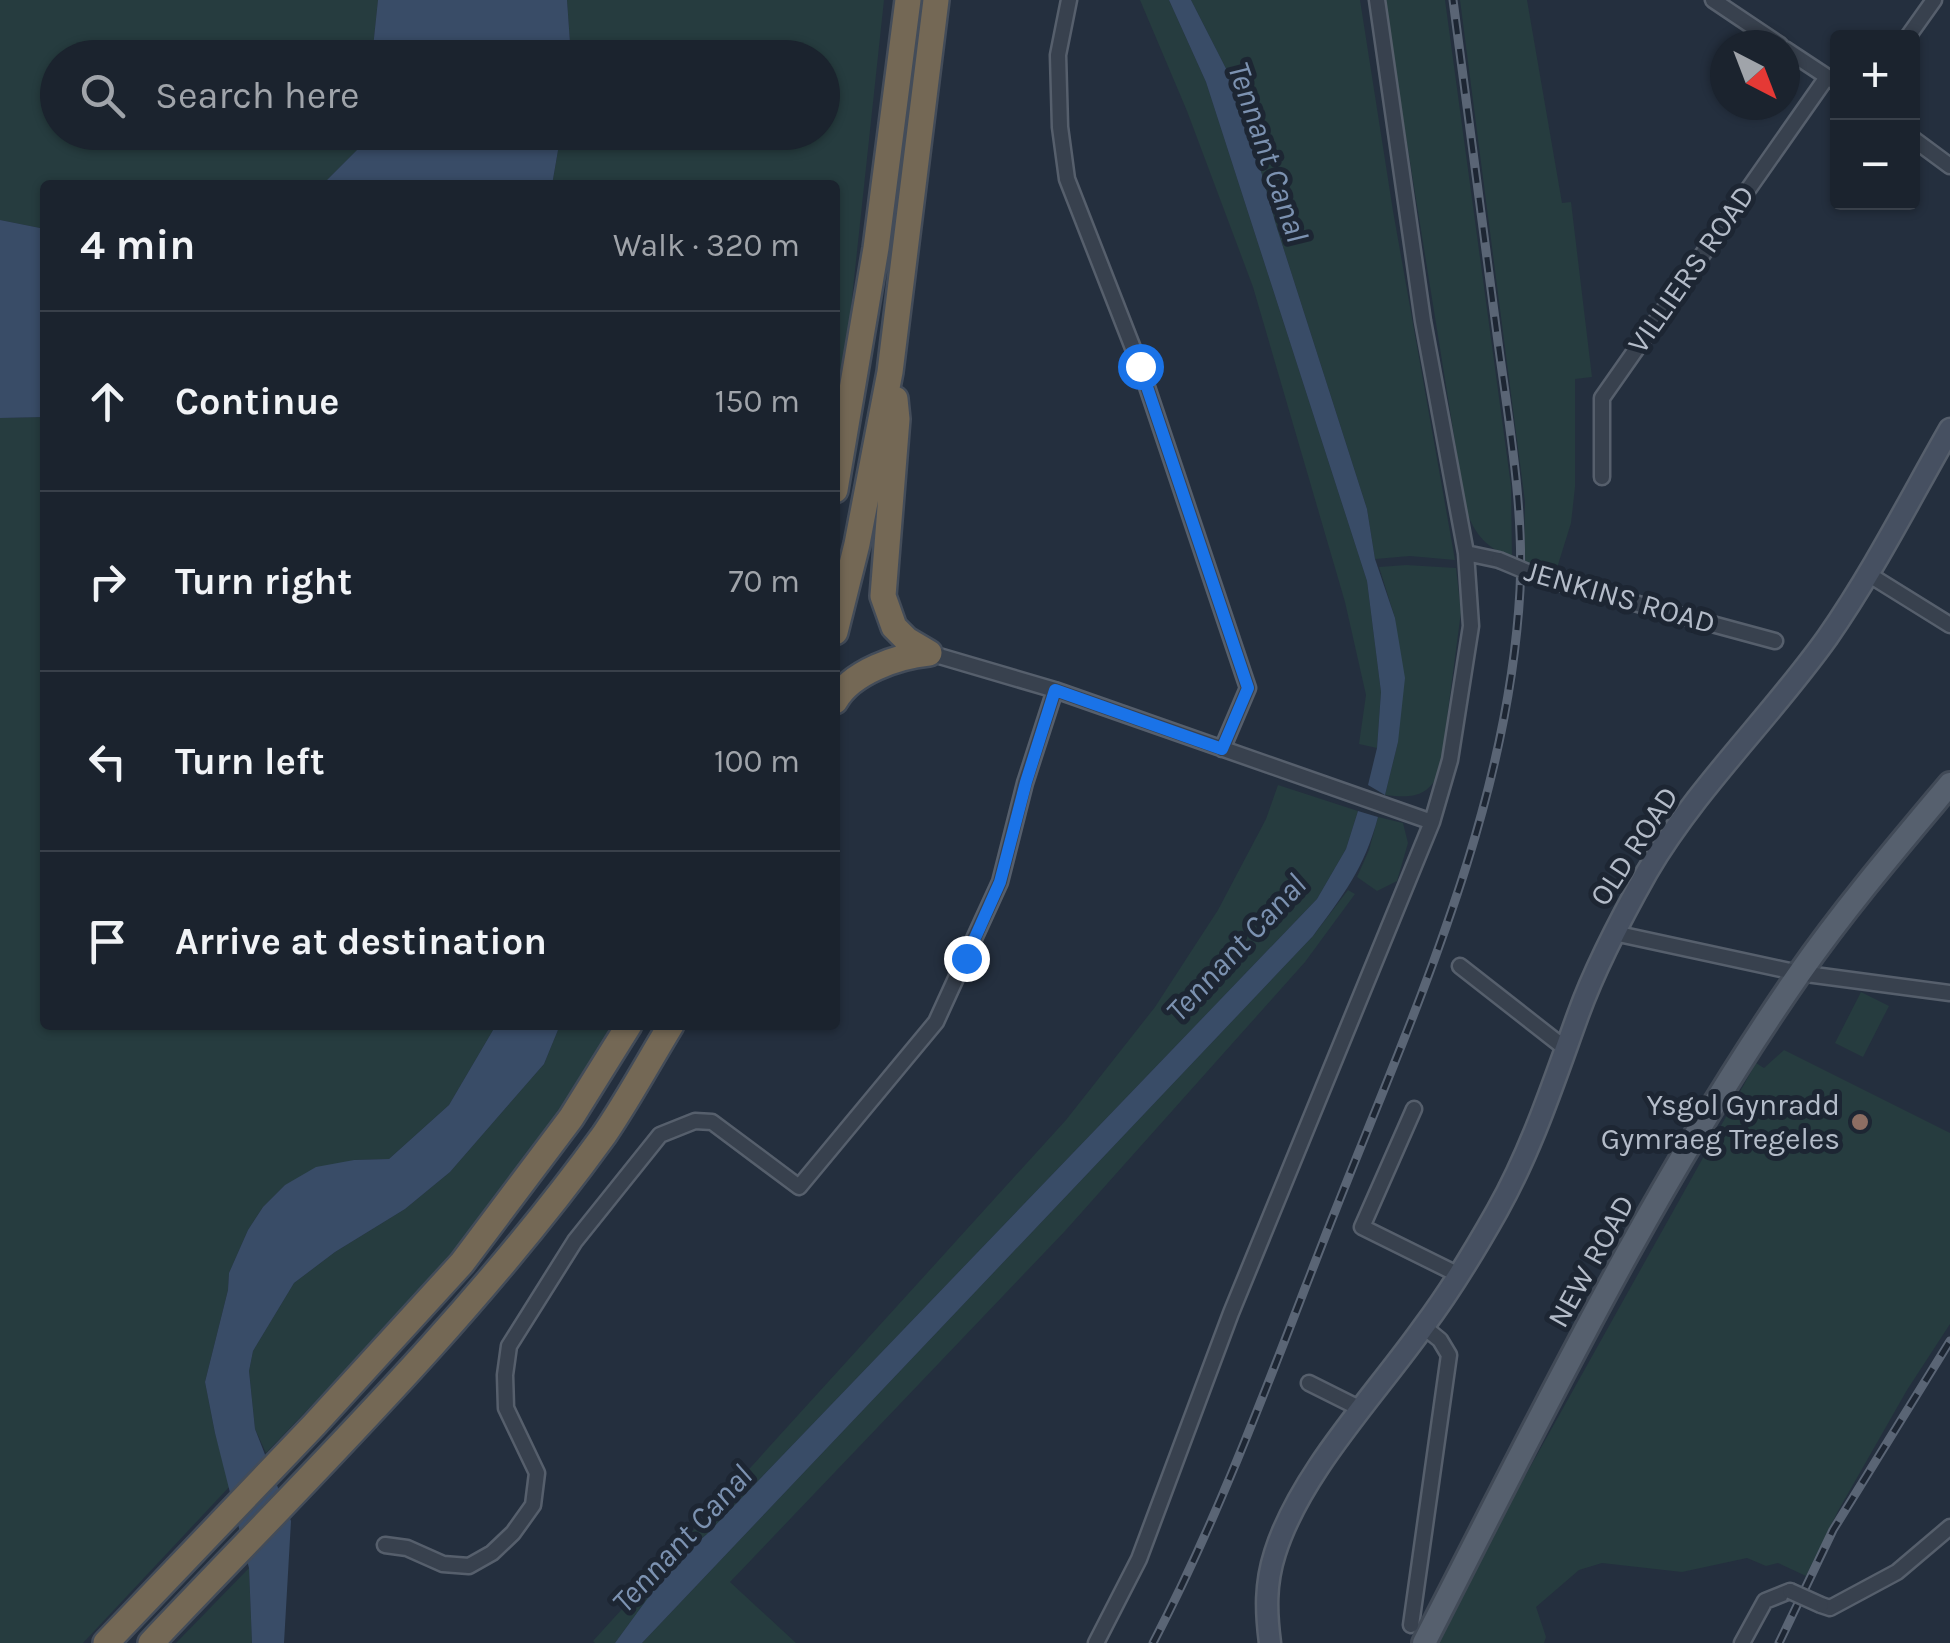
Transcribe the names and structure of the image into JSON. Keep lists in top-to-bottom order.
{
  "streets": {
    "main road": ["OLD ROAD", "NEW ROAD"],
    "street": ["VILLIERS ROAD", "JENKINS ROAD"]
  },
  "water": ["Tennant Canal"],
  "places": ["Ysgol Gynradd Gymraeg Tregeles"],
  "north": "bottom right",
  "page": {
    "map_buttons": ["+", "−"],
    "search": "Search here",
    "heading": ["4 min", "Walk · 320 m"],
    "list": [
      ["Continue", "150 m"],
      ["Turn right", "70 m"],
      ["Turn left", "100 m"],
      "Arrive at destination"
    ]
  }
}
